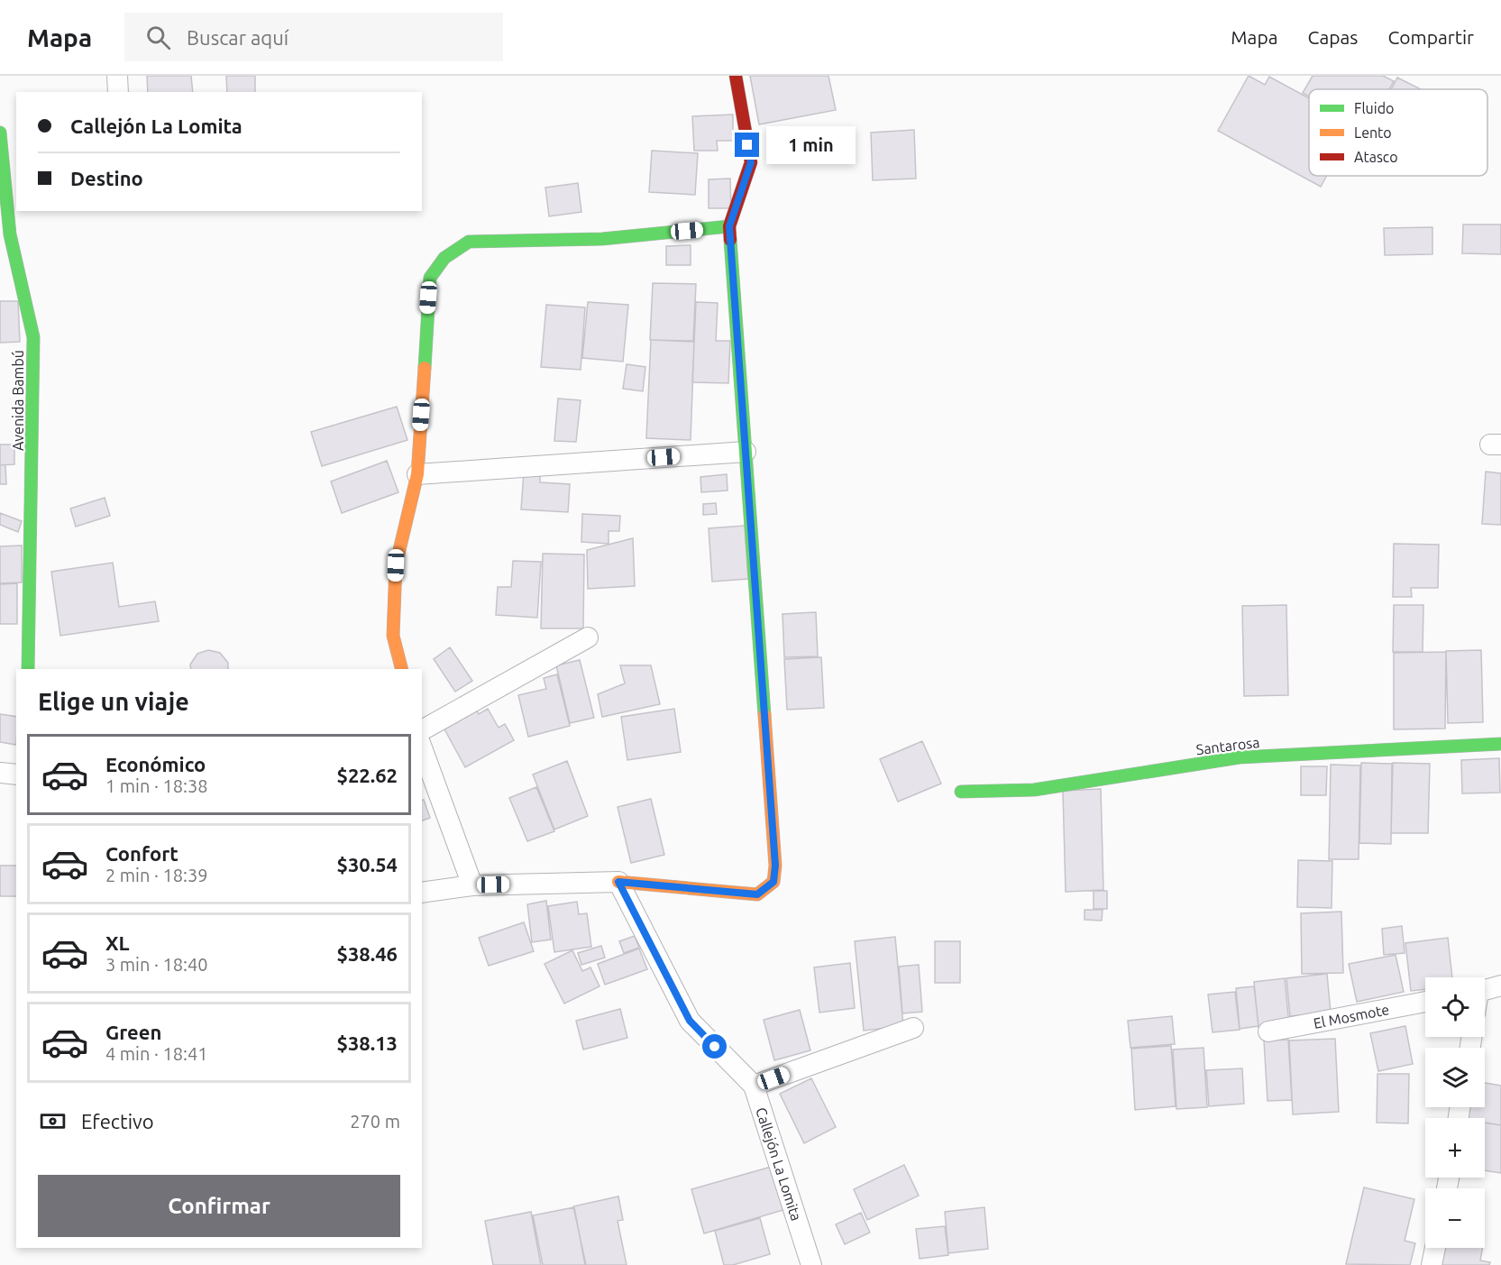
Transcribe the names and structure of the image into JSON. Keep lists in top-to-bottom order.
{
  "streets": {
    "street": [
      "Avenida Bambú",
      "Santarosa",
      "El Mosmote",
      "Callejón La Lomita"
    ]
  },
  "legend": ["Fluido", "Lento", "Atasco"],
  "page": {
    "header": "Mapa",
    "search": "Buscar aquí",
    "nav": ["Mapa", "Capas", "Compartir"],
    "banner": ["Callejón La Lomita", "Destino"],
    "bubble": "1 min",
    "heading": "Elige un viaje",
    "list": [
      {
        "name": "Económico",
        "note": "1 min · 18:38",
        "value": "$22.62"
      },
      {
        "name": "Confort",
        "note": "2 min · 18:39",
        "value": "$30.54"
      },
      {
        "name": "XL",
        "note": "3 min · 18:40",
        "value": "$38.46"
      },
      {
        "name": "Green",
        "note": "4 min · 18:41",
        "value": "$38.13"
      }
    ],
    "map_buttons": ["+", "−"],
    "pay": ["Efectivo", "270 m"],
    "buttons": "Confirmar"
  }
}
